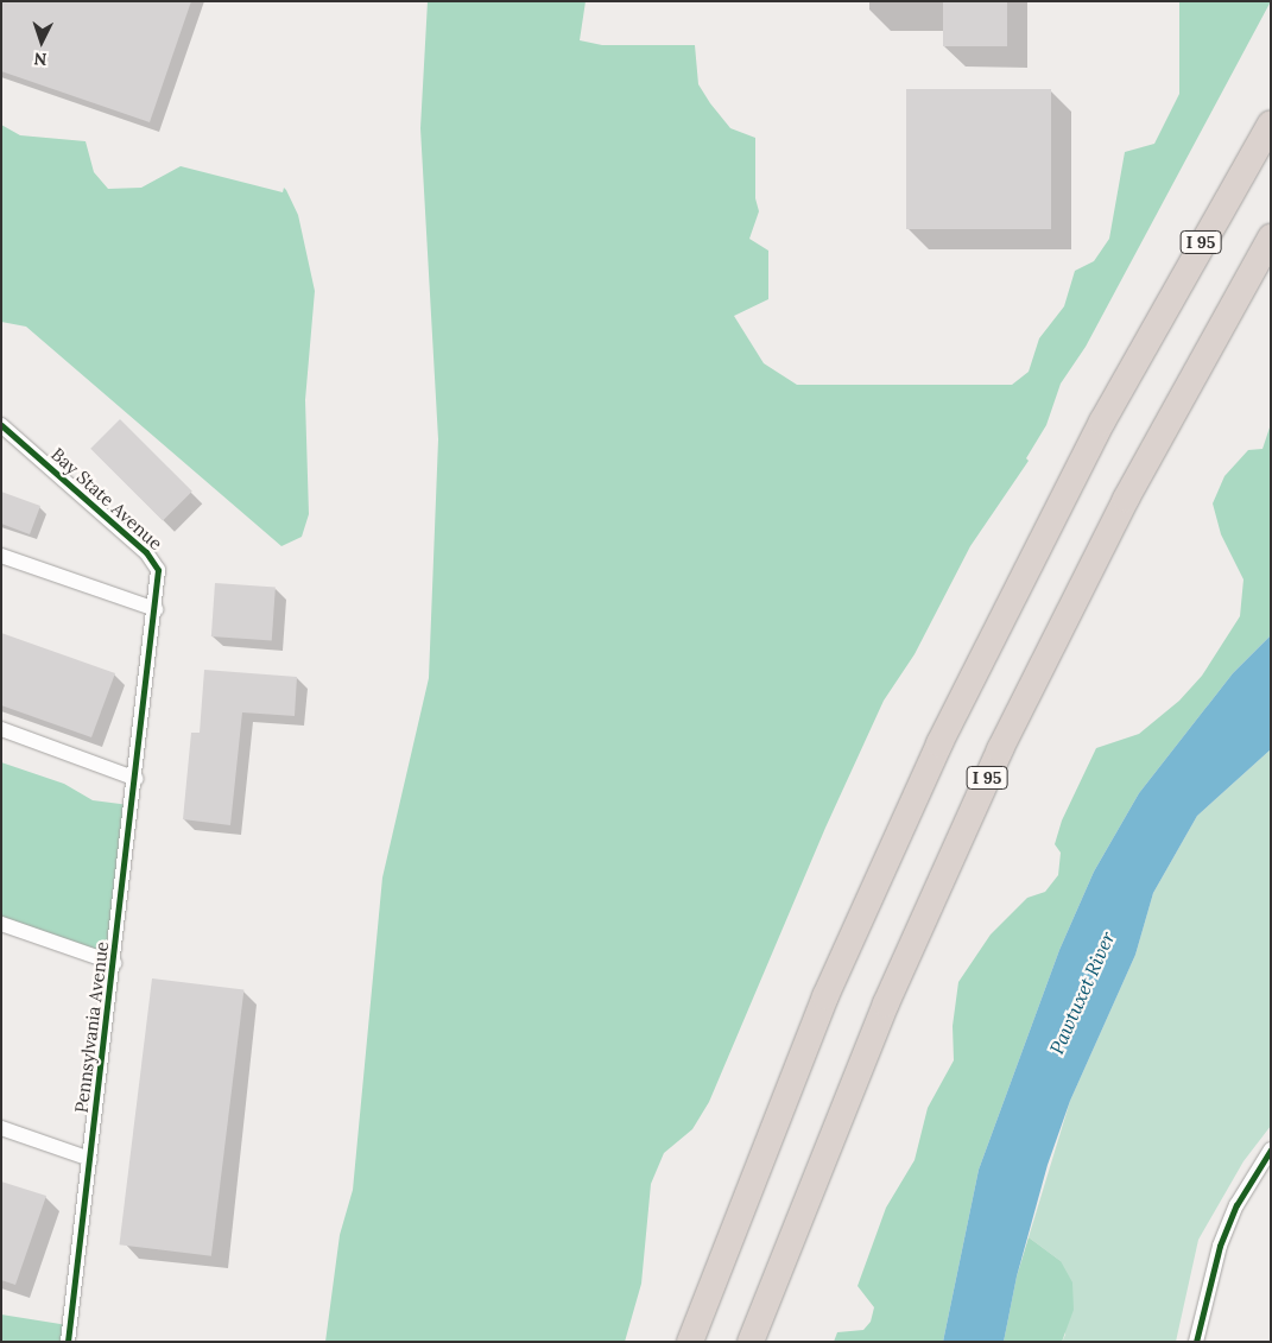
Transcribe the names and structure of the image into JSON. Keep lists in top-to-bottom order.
{
  "streets": {
    "highway": ["I 95"],
    "street": ["Bay State Avenue", "Pennsylvania Avenue"]
  },
  "crossings": [
    ["Bay State Avenue", "Pennsylvania Avenue"]
  ],
  "water": ["Pawtuxet River"],
  "north": "bottom"
}
